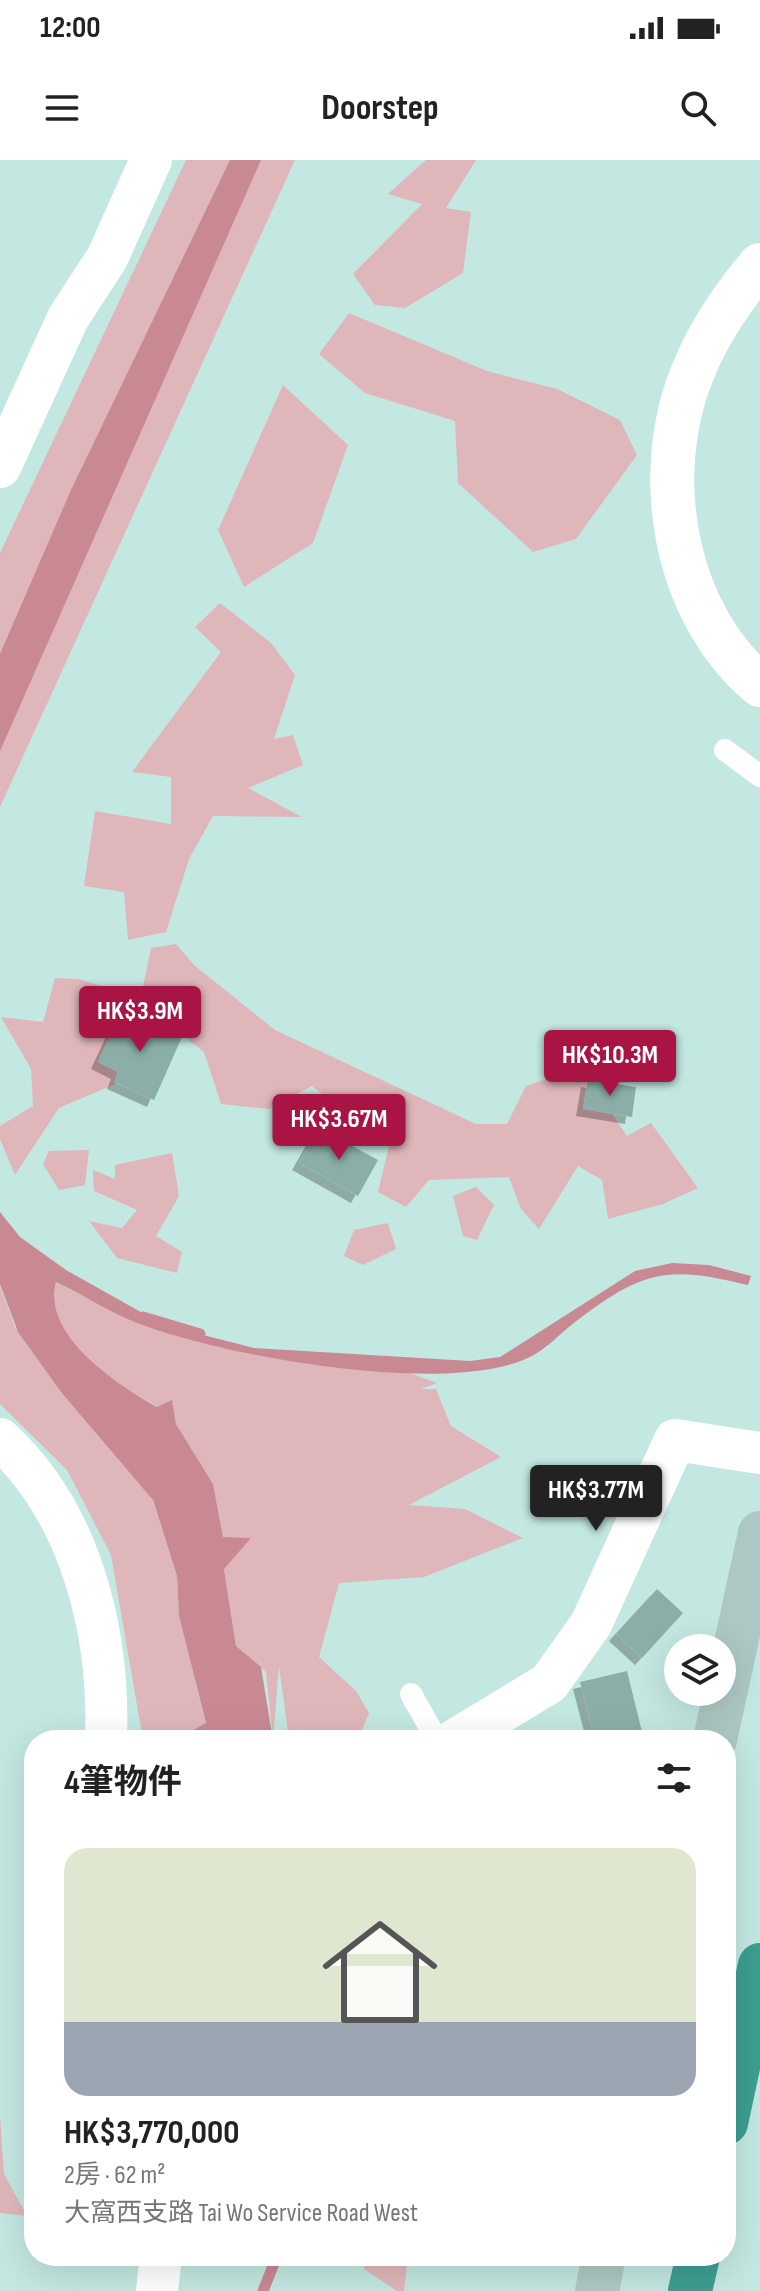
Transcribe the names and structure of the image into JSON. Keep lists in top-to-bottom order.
{
  "page": {
    "status": "12:00",
    "header": "Doorstep",
    "price": [
      "HK$3.9M",
      "HK$10.3M",
      "HK$3.67M",
      "HK$3.77M"
    ],
    "heading": "4筆物件",
    "list": [
      {
        "name": "HK$3,770,000",
        "note": "2房 · 62 m² · 大窩西支路 Tai Wo Service Road West"
      }
    ]
  }
}
